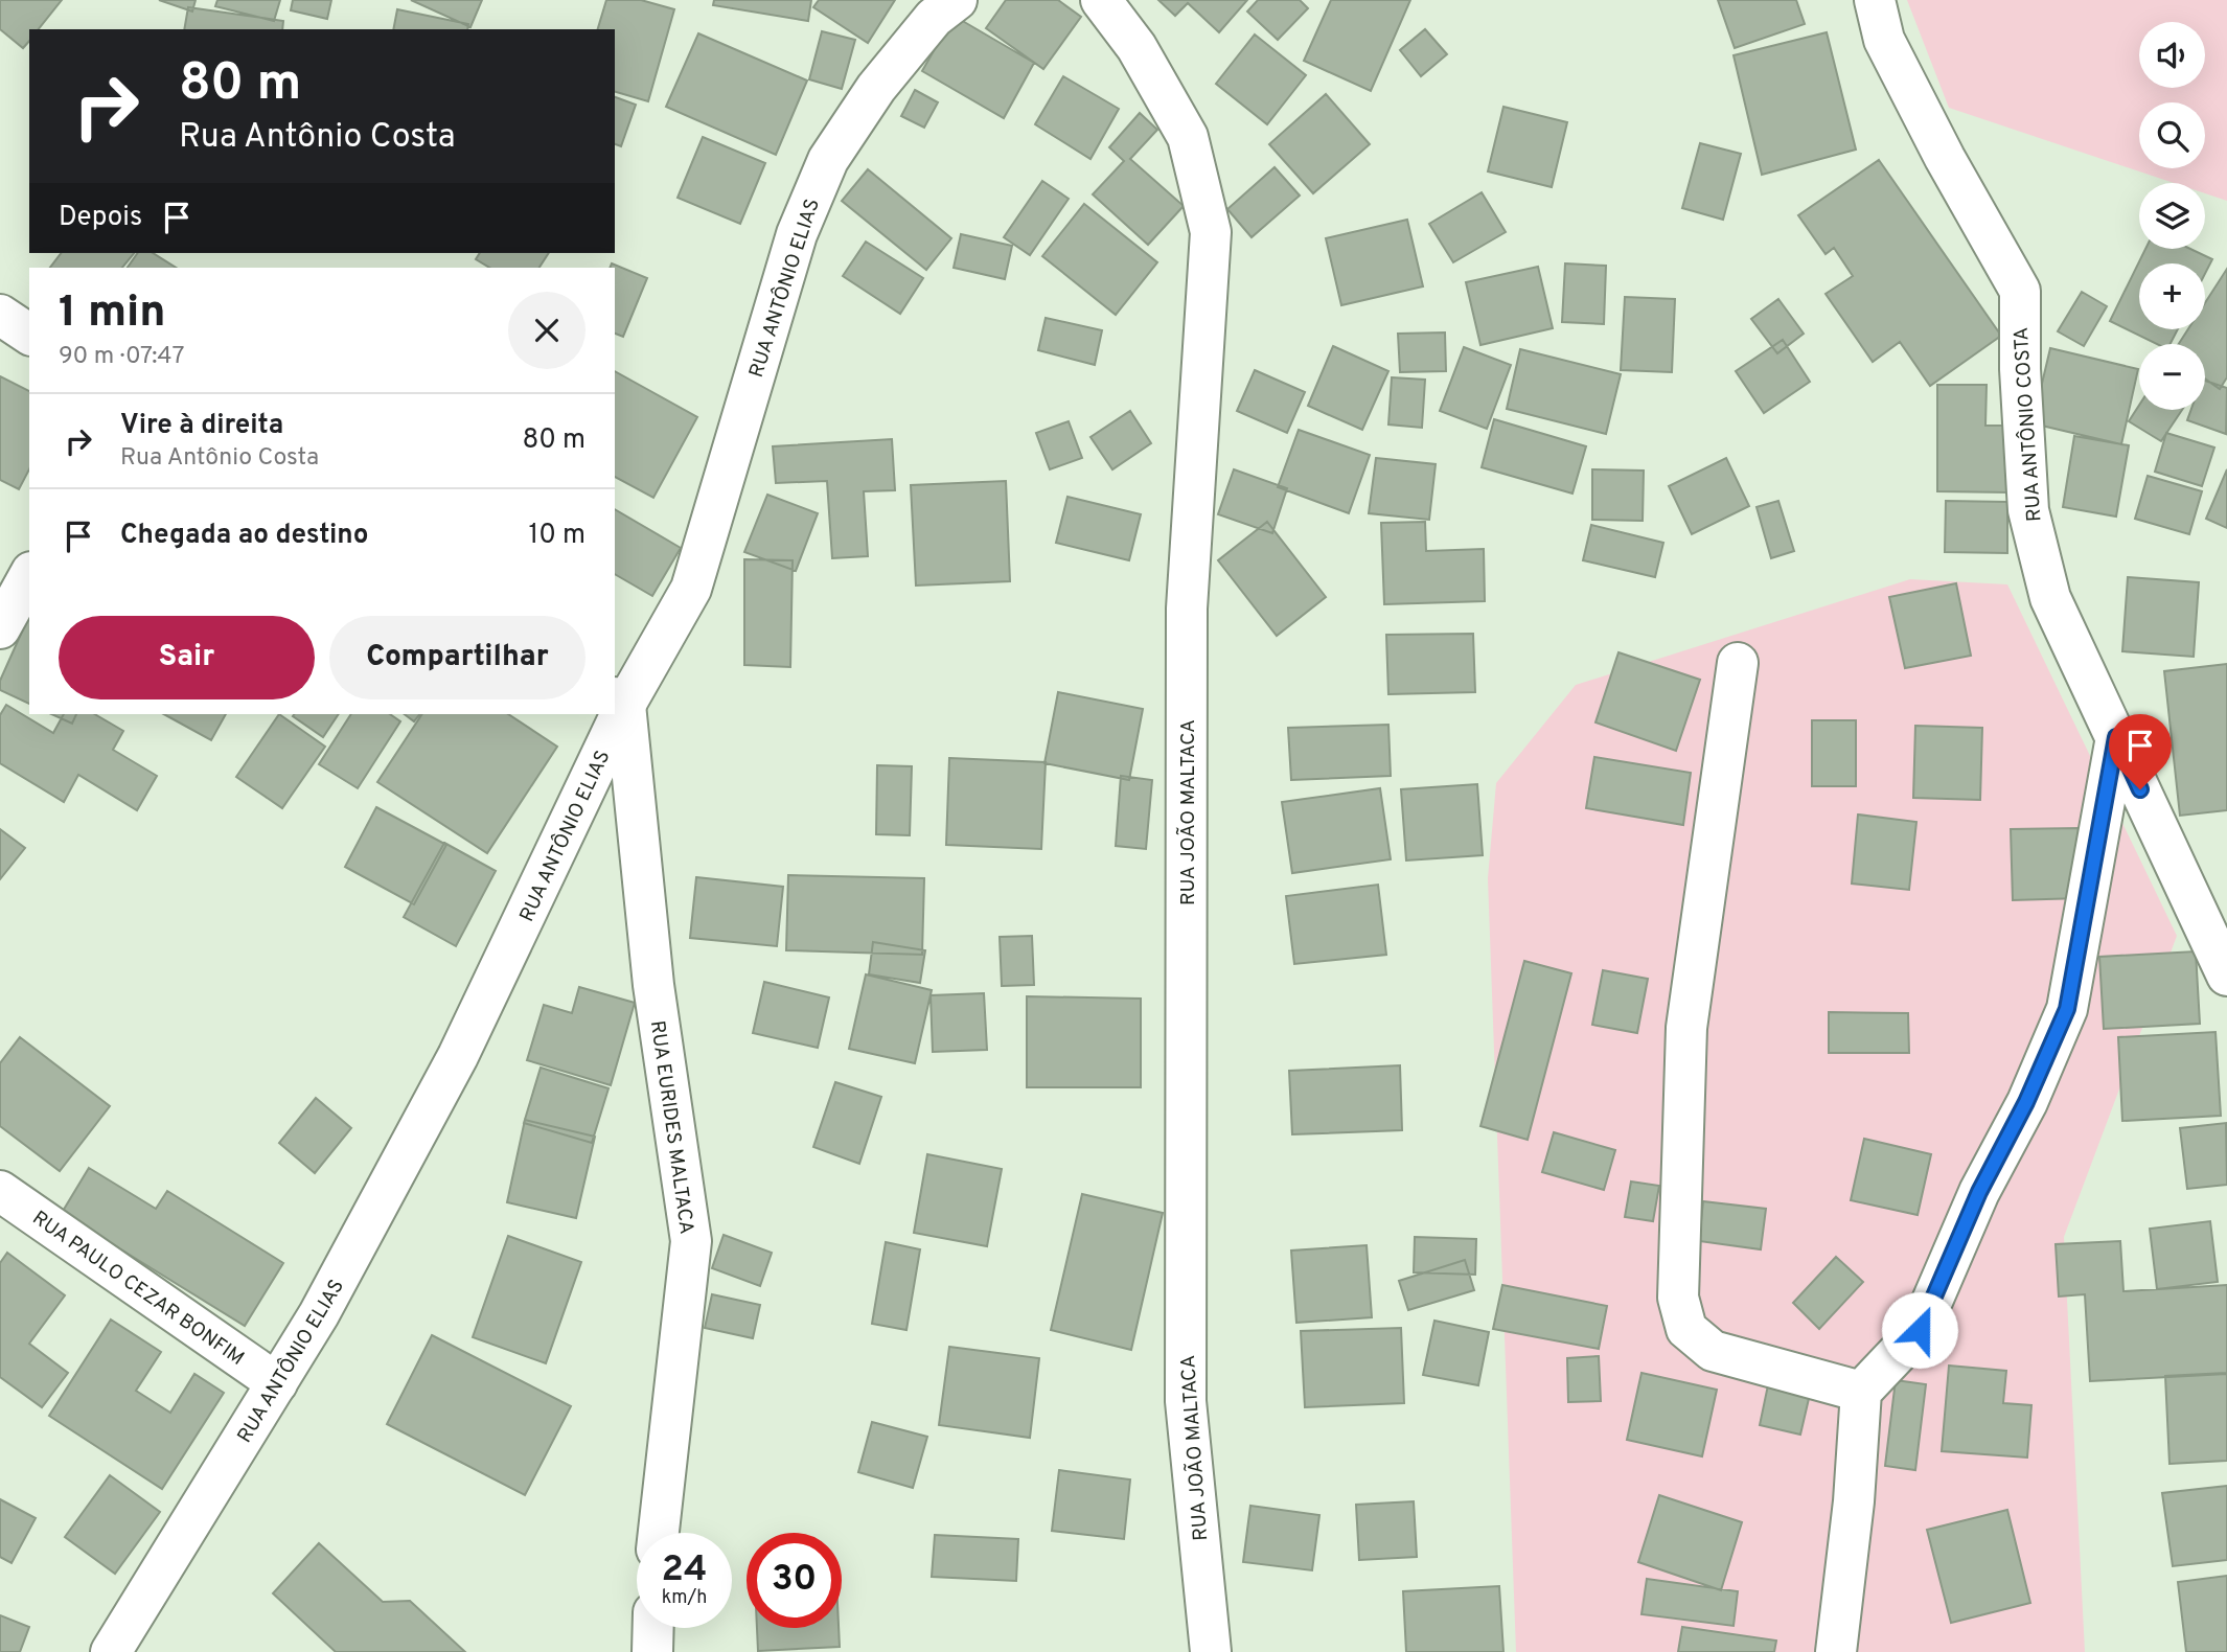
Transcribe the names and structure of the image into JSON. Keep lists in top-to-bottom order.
{
  "streets": {
    "street": [
      "RUA ANTÔNIO ELIAS",
      "RUA ANTÔNIO COSTA",
      "RUA JOÃO MALTACA",
      "RUA EURIDES MALTACA",
      "RUA PAULO CEZAR BONFIM"
    ]
  },
  "crossings": [
    ["RUA ANTÔNIO ELIAS", "RUA EURIDES MALTACA"],
    ["RUA ANTÔNIO ELIAS", "RUA PAULO CEZAR BONFIM"]
  ],
  "page": {
    "map_buttons": ["+", "−"],
    "turn": ["80 m", "Rua Antônio Costa"],
    "then": "Depois",
    "heading": ["1 min", "90 m · 07:47"],
    "list": [
      {
        "name": "Vire à direita",
        "note": "Rua Antônio Costa",
        "value": "80 m"
      },
      {
        "name": "Chegada ao destino",
        "value": "10 m"
      }
    ],
    "buttons": ["Sair", "Compartilhar"],
    "speed": "24 km/h",
    "limit": "30"
  }
}
